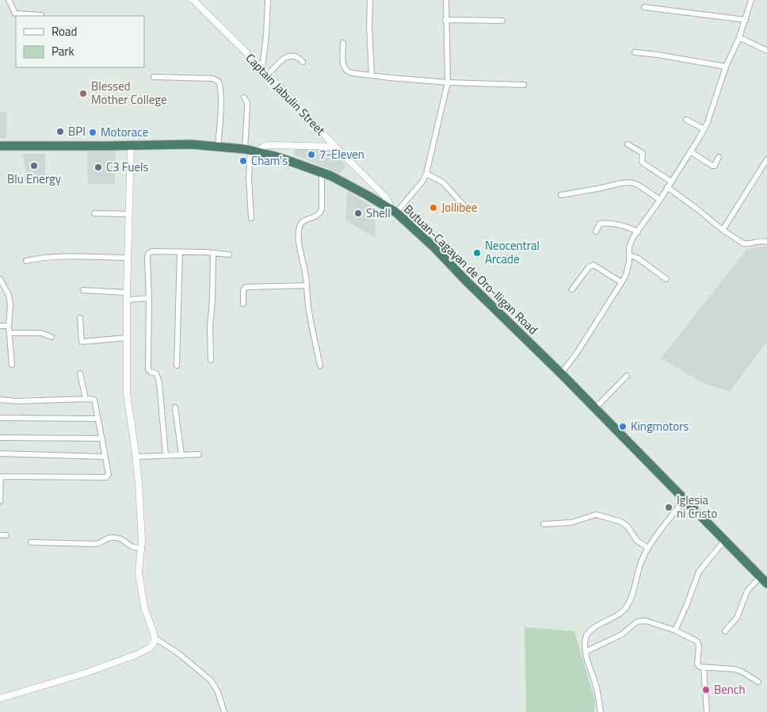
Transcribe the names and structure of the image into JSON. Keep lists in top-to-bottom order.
{
  "streets": {
    "highway": ["Butuan-Cagayan de Oro-Iligan Road"],
    "street": ["Captain Jabulin Street"]
  },
  "crossings": [
    ["Captain Jabulin Street", "Butuan-Cagayan de Oro-Iligan Road"]
  ],
  "places": [
    "Blessed Mother College",
    "BPI",
    "Motorace",
    "7-Eleven",
    "Cham's",
    "Blu Energy",
    "C3 Fuels",
    "Jollibee",
    "Shell",
    "Neocentral Arcade",
    "Kingmotors",
    "Iglesia ni Cristo",
    "Bench"
  ],
  "legend": ["Road", "Park"]
}
